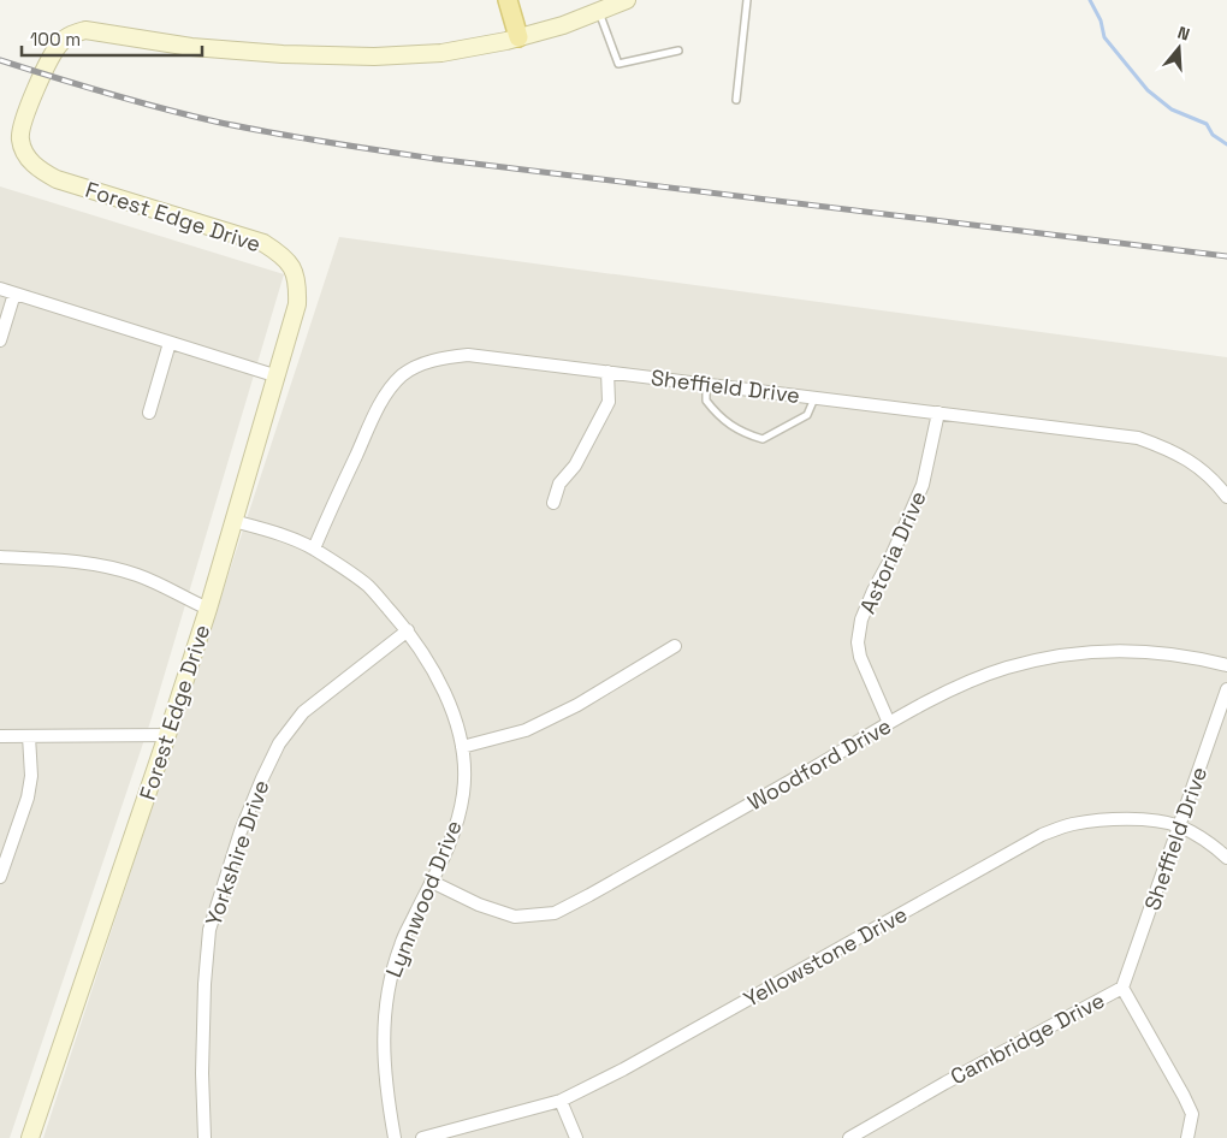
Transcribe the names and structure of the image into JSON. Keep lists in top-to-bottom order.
{
  "streets": {
    "street": [
      "Forest Edge Drive",
      "Sheffield Drive",
      "Astoria Drive",
      "Woodford Drive",
      "Yorkshire Drive",
      "Lynnwood Drive",
      "Yellowstone Drive",
      "Cambridge Drive"
    ]
  },
  "crossings": [
    ["Forest Edge Drive", "Lynnwood Drive"],
    ["Sheffield Drive", "Astoria Drive"],
    ["Sheffield Drive", "Lynnwood Drive"],
    ["Sheffield Drive", "Yellowstone Drive"],
    ["Sheffield Drive", "Cambridge Drive"],
    ["Astoria Drive", "Woodford Drive"],
    ["Woodford Drive", "Lynnwood Drive"],
    ["Yorkshire Drive", "Lynnwood Drive"]
  ],
  "scale_bar": "100 m",
  "north": "top"
}
